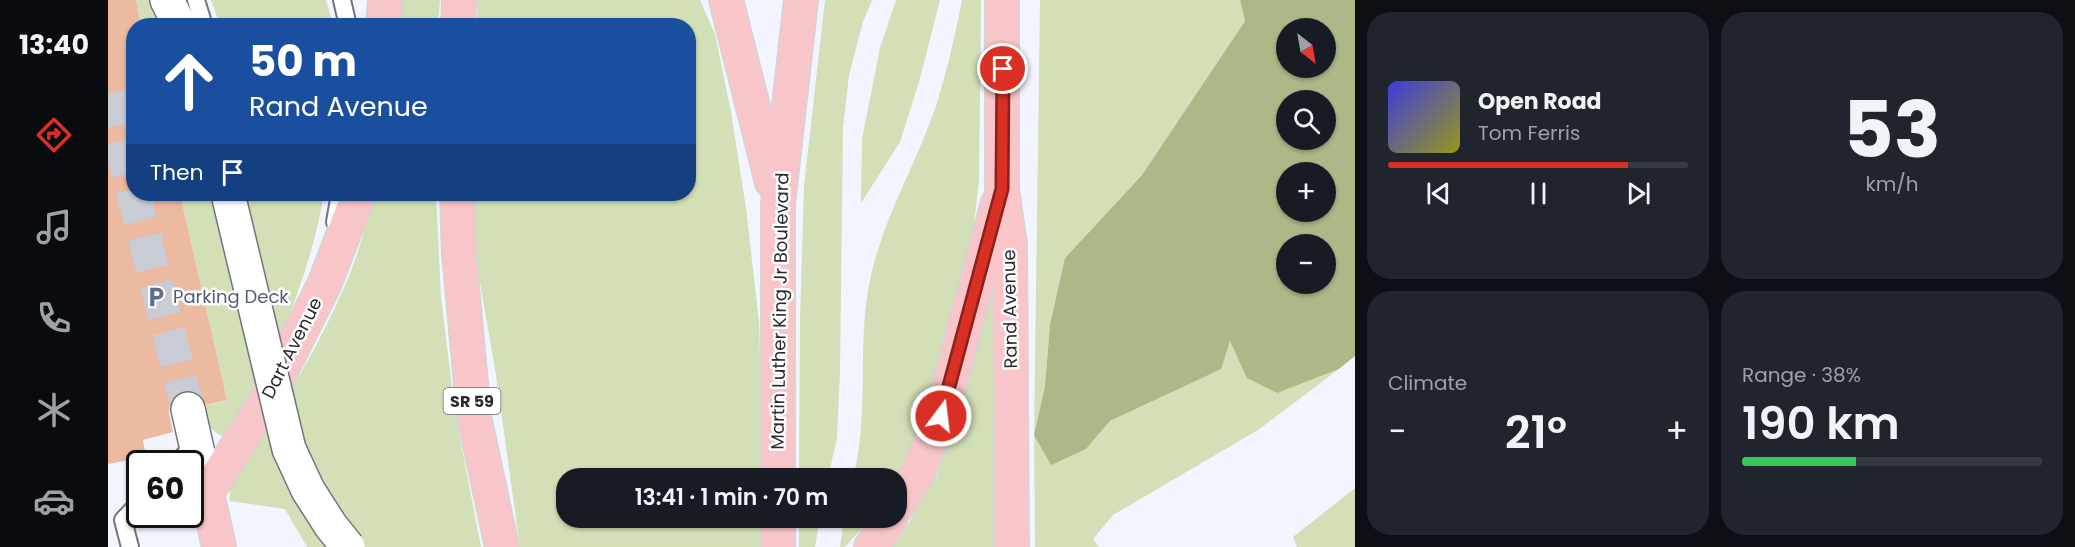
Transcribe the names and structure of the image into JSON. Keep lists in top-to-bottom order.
{
  "streets": {
    "main road": [
      "Rand Avenue",
      "Martin Luther King Jr Boulevard",
      "Dart Avenue",
      "SR 59"
    ]
  },
  "places": {
    "parking": ["Parking Deck"]
  },
  "north": "bottom right",
  "page": {
    "tabs": "13:40",
    "tile": [
      ["53", "km/h"],
      "Climate",
      ["Range · 38%", "190 km"]
    ],
    "map_buttons": ["+", "−"],
    "turn": ["50 m", "Rand Avenue"],
    "song": ["Open Road", "Tom Ferris"],
    "then": "Then",
    "heat": ["−", "21°", "+"],
    "limit": "60",
    "trip": "13:41 · 1 min · 70 m"
  }
}
